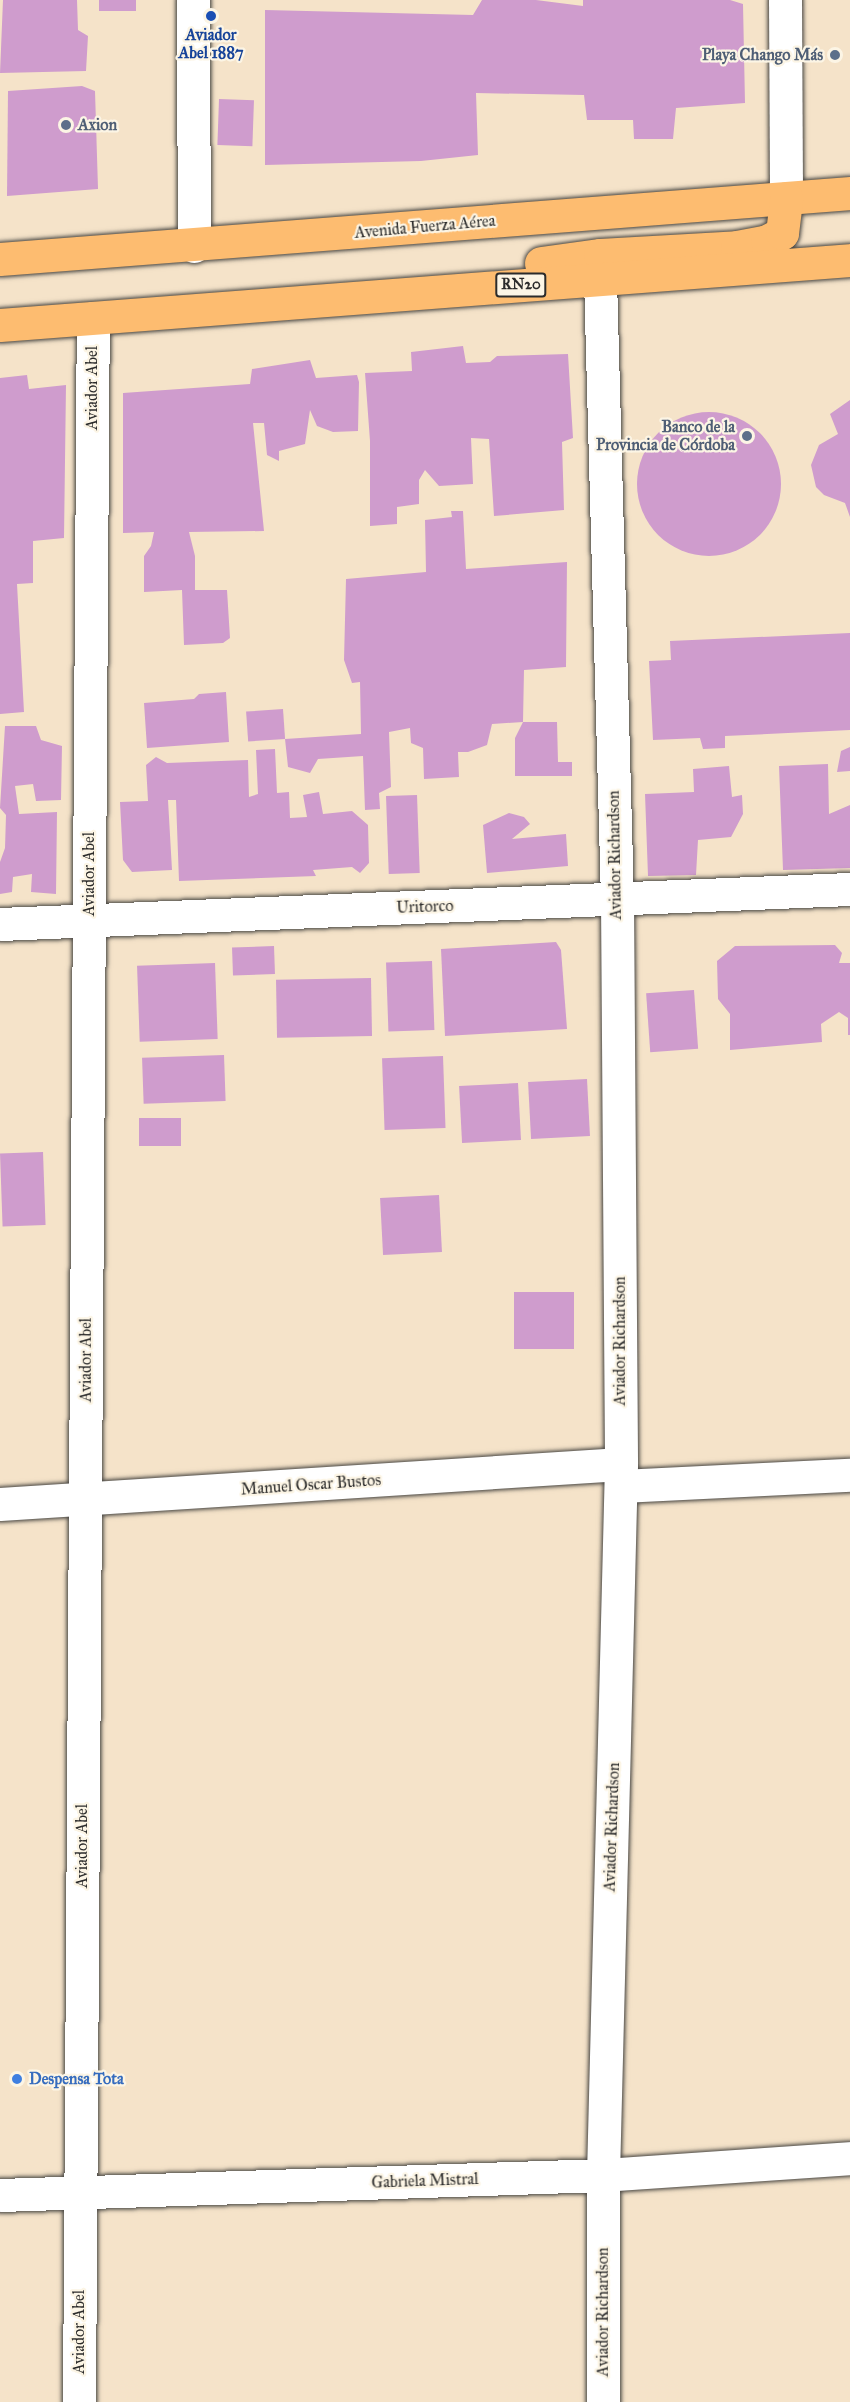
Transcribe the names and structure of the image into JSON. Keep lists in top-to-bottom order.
{
  "streets": {
    "main road": ["Avenida Fuerza Aérea", "RN20"],
    "street": [
      "Aviador Abel",
      "Aviador Richardson",
      "Uritorco",
      "Manuel Oscar Bustos",
      "Gabriela Mistral"
    ]
  },
  "crossings": [
    ["RN20", "Aviador Abel"],
    ["RN20", "Aviador Richardson"],
    ["Aviador Abel", "Uritorco"],
    ["Aviador Abel", "Manuel Oscar Bustos"],
    ["Aviador Abel", "Gabriela Mistral"],
    ["Aviador Richardson", "Uritorco"],
    ["Aviador Richardson", "Manuel Oscar Bustos"],
    ["Aviador Richardson", "Gabriela Mistral"]
  ],
  "places": [
    "Aviador Abel 1887",
    "Playa Chango Más",
    "Axion",
    "Banco de la Provincia de Córdoba",
    "Despensa Tota"
  ]
}
